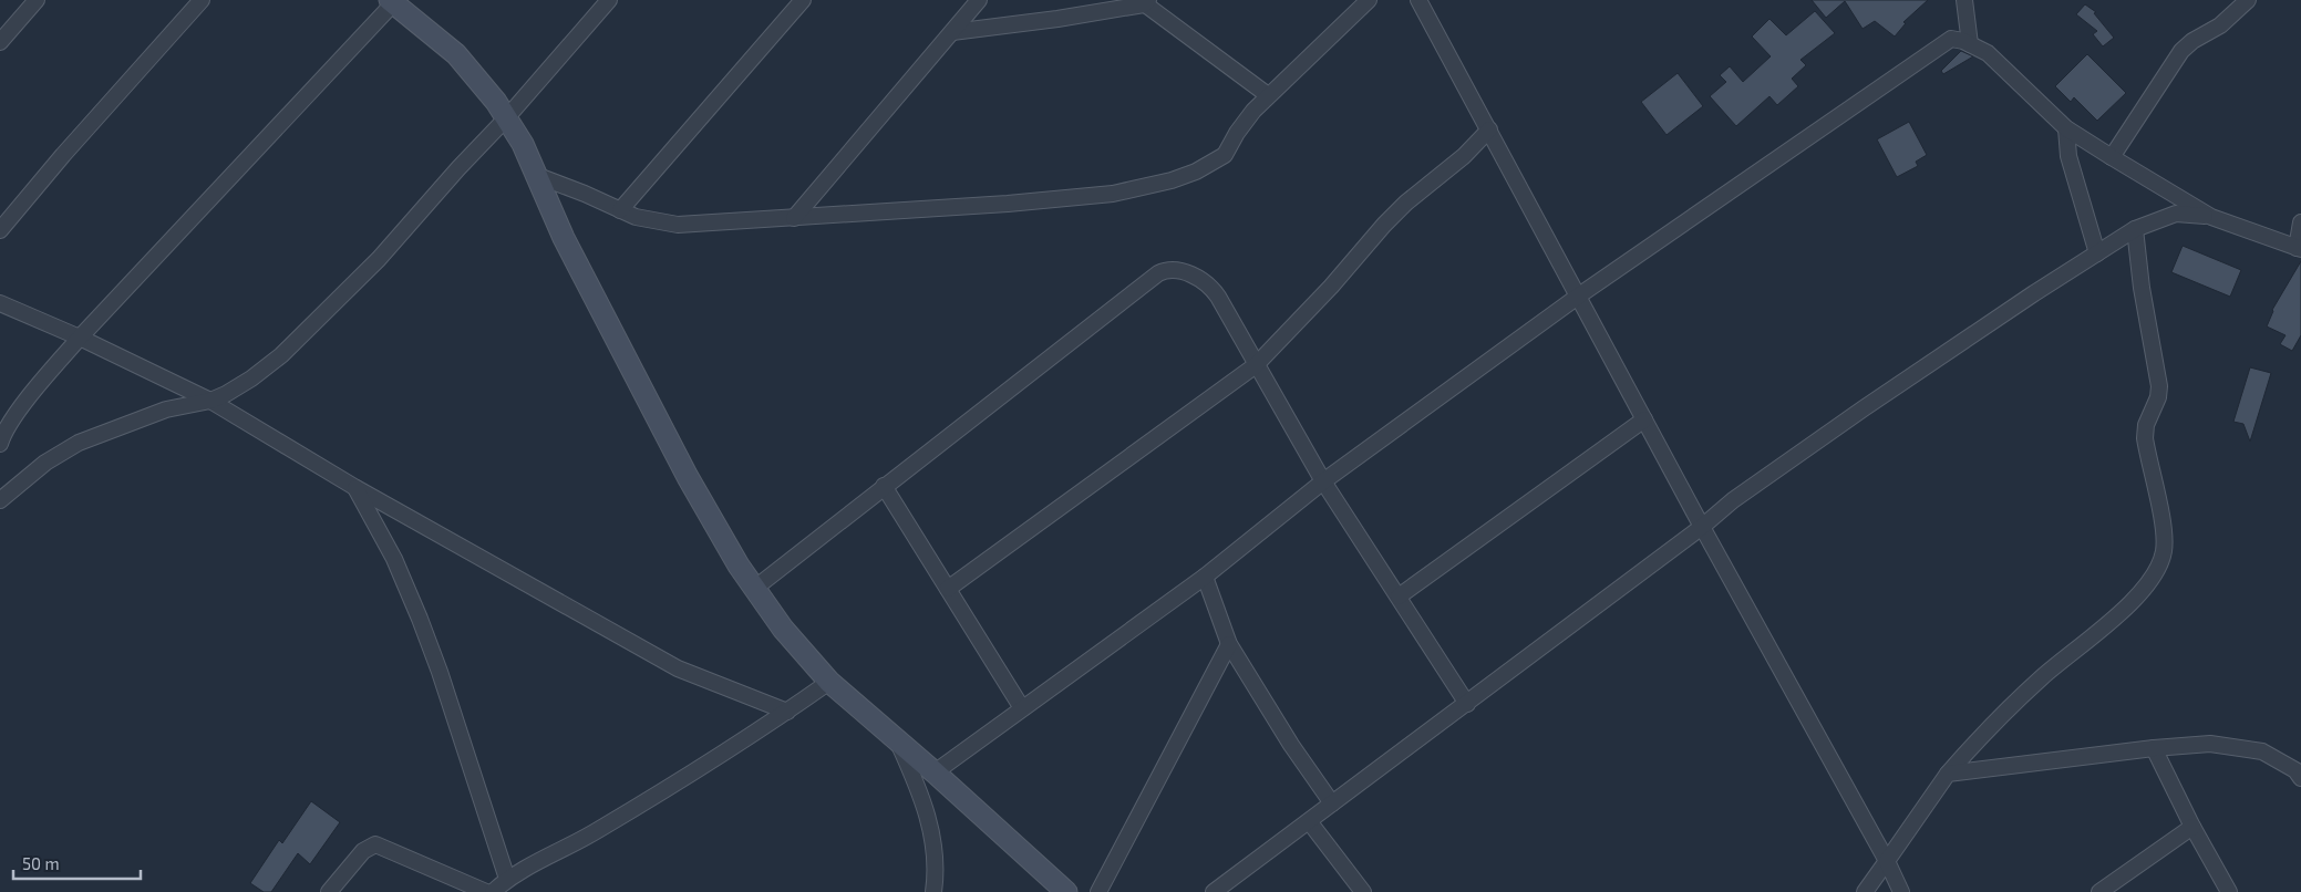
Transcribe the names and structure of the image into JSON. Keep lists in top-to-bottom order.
{
  "scale_bar": "50 m"
}
